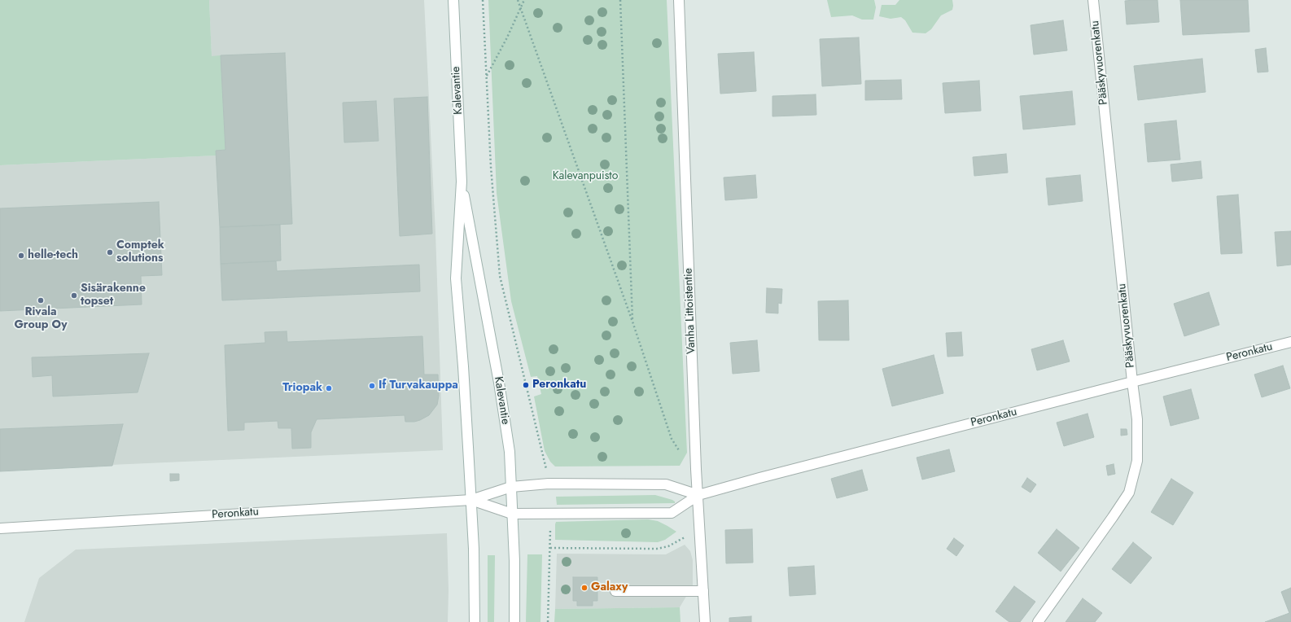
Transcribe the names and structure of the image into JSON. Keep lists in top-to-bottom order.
{
  "streets": {
    "street": [
      "Pääskyvuorenkatu",
      "Kalevantie",
      "Vanha Littoistentie",
      "Peronkatu"
    ]
  },
  "crossings": [
    ["Pääskyvuorenkatu", "Peronkatu"],
    ["Kalevantie", "Peronkatu"],
    ["Vanha Littoistentie", "Peronkatu"]
  ],
  "parks": ["Kalevanpuisto"],
  "places": [
    "Comptek solutions",
    "helle-tech",
    "Sisärakenne topset",
    "Rivala Group Oy",
    "Peronkatu",
    "If Turvakauppa",
    "Triopak",
    "Galaxy"
  ]
}
